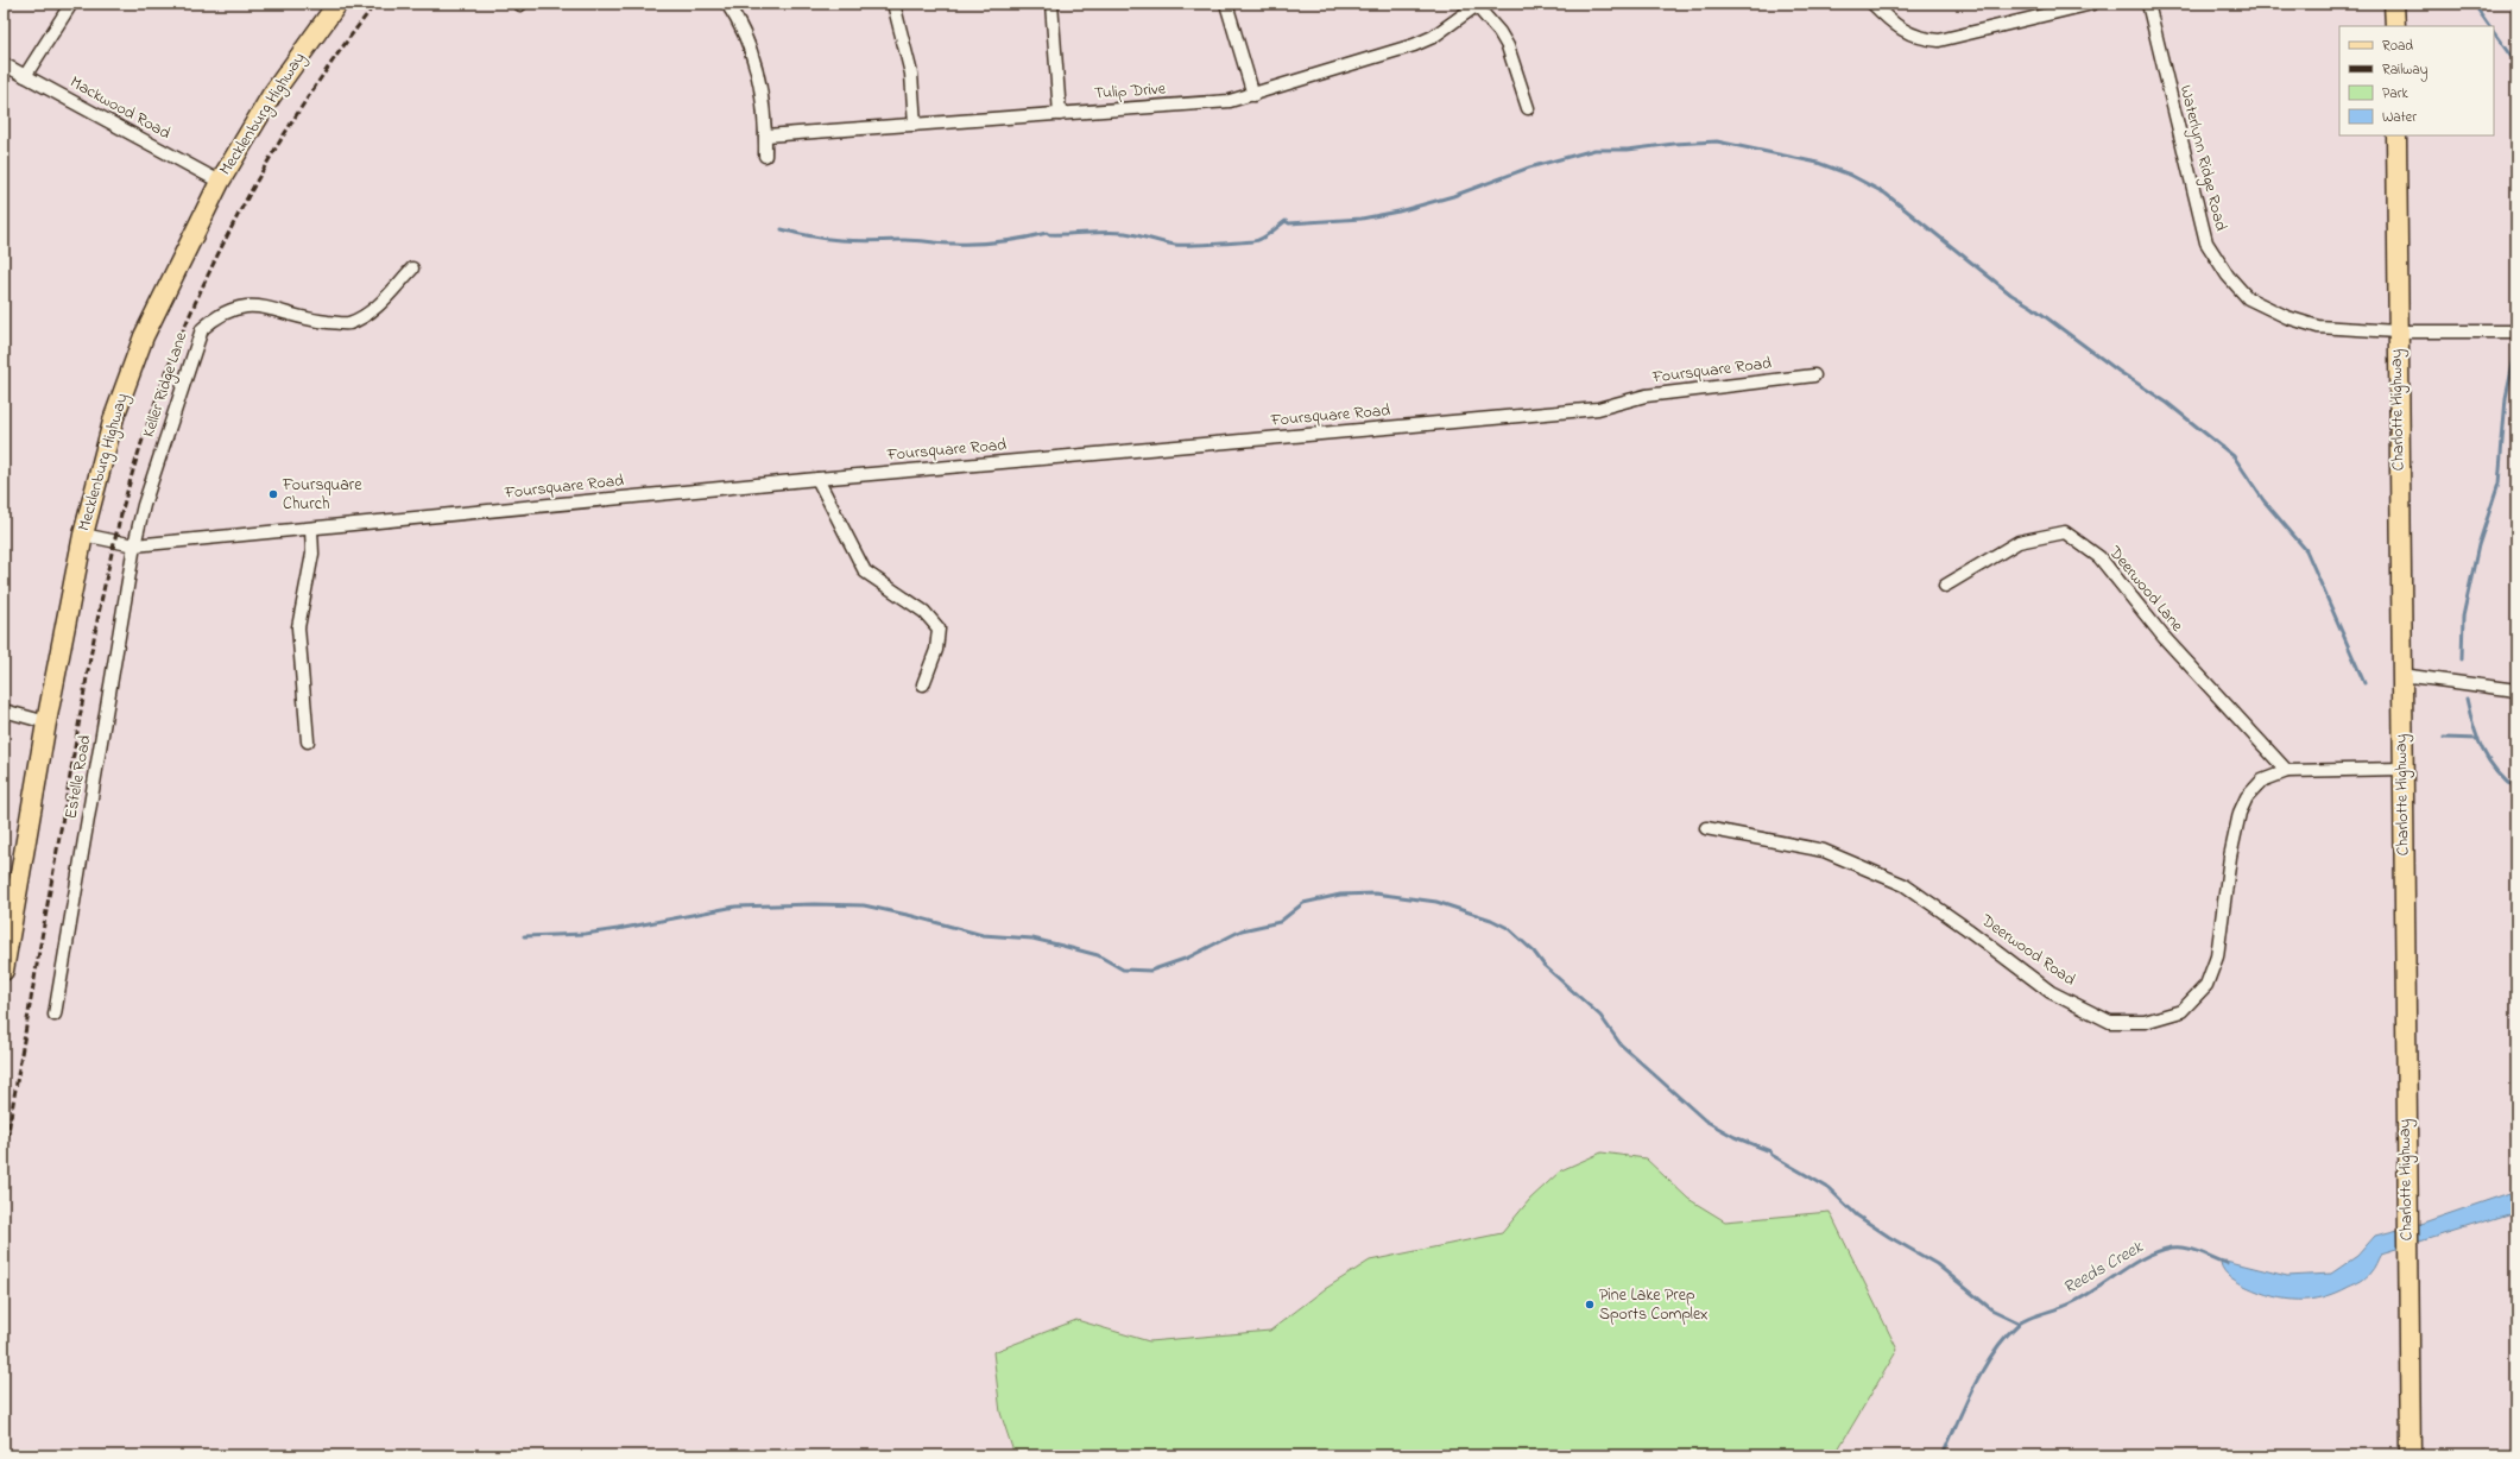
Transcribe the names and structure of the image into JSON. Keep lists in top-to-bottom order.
{
  "streets": {
    "main road": ["Mecklenburg Highway", "Charlotte Highway"],
    "street": [
      "Tulip Drive",
      "Mackwood Road",
      "Waterlynn Ridge Road",
      "Foursquare Road",
      "Keller Ridge Lane",
      "Deerwood Lane",
      "Estelle Road",
      "Deerwood Road"
    ]
  },
  "crossings": [
    ["Mackwood Road", "Mecklenburg Highway"],
    ["Mecklenburg Highway", "Foursquare Road"],
    ["Waterlynn Ridge Road", "Charlotte Highway"],
    ["Foursquare Road", "Keller Ridge Lane"],
    ["Foursquare Road", "Estelle Road"],
    ["Keller Ridge Lane", "Estelle Road"],
    ["Charlotte Highway", "Deerwood Road"],
    ["Deerwood Lane", "Deerwood Road"]
  ],
  "water": ["Reeds Creek"],
  "places": ["Foursquare Church", "Pine Lake Prep Sports Complex"],
  "legend": [
    "Road",
    "Railway",
    "Park",
    "Water"
  ]
}
